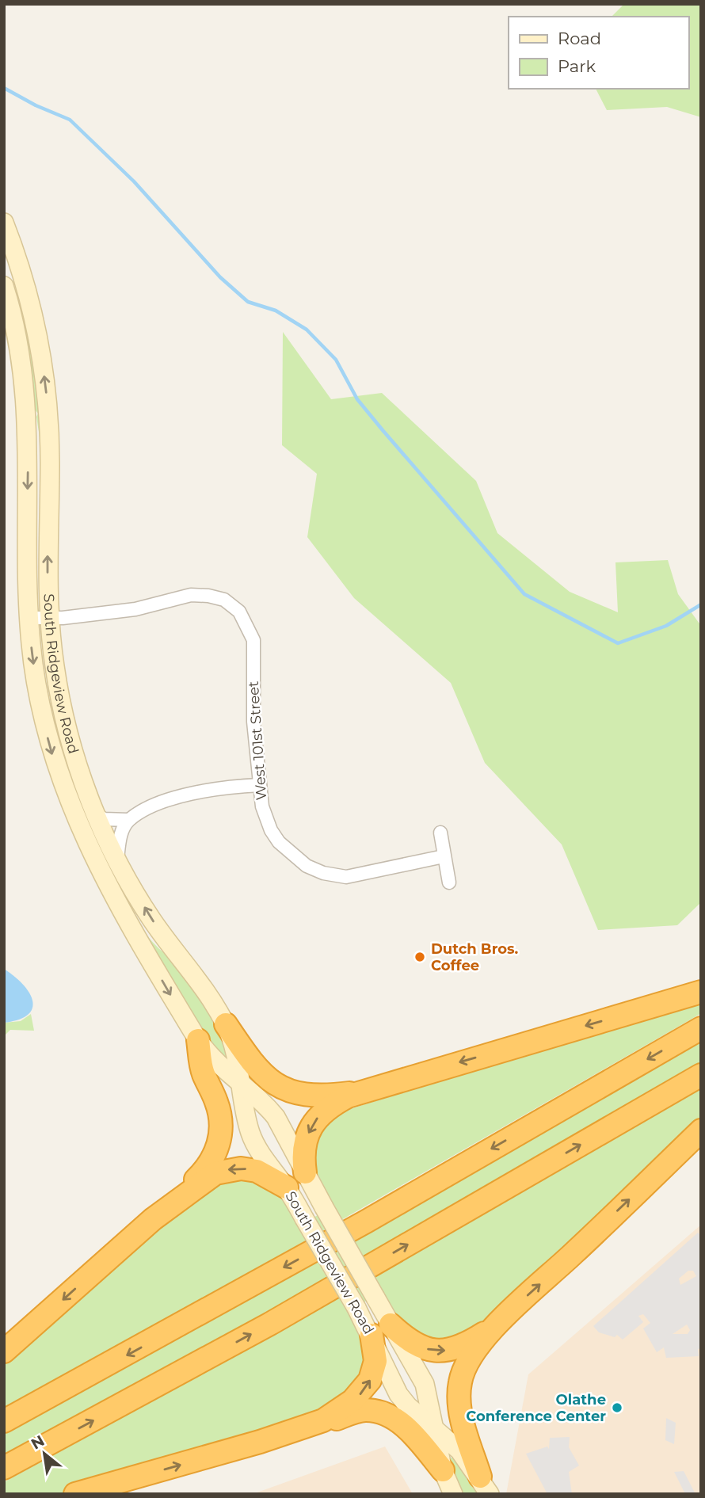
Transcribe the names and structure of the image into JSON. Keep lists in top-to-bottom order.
{
  "streets": {
    "main road": ["South Ridgeview Road"],
    "street": ["West 101st Street"]
  },
  "crossings": [
    ["South Ridgeview Road", "West 101st Street"]
  ],
  "places": ["Dutch Bros. Coffee", "Olathe Conference Center"],
  "legend": ["Road", "Park"],
  "north": "top left"
}
